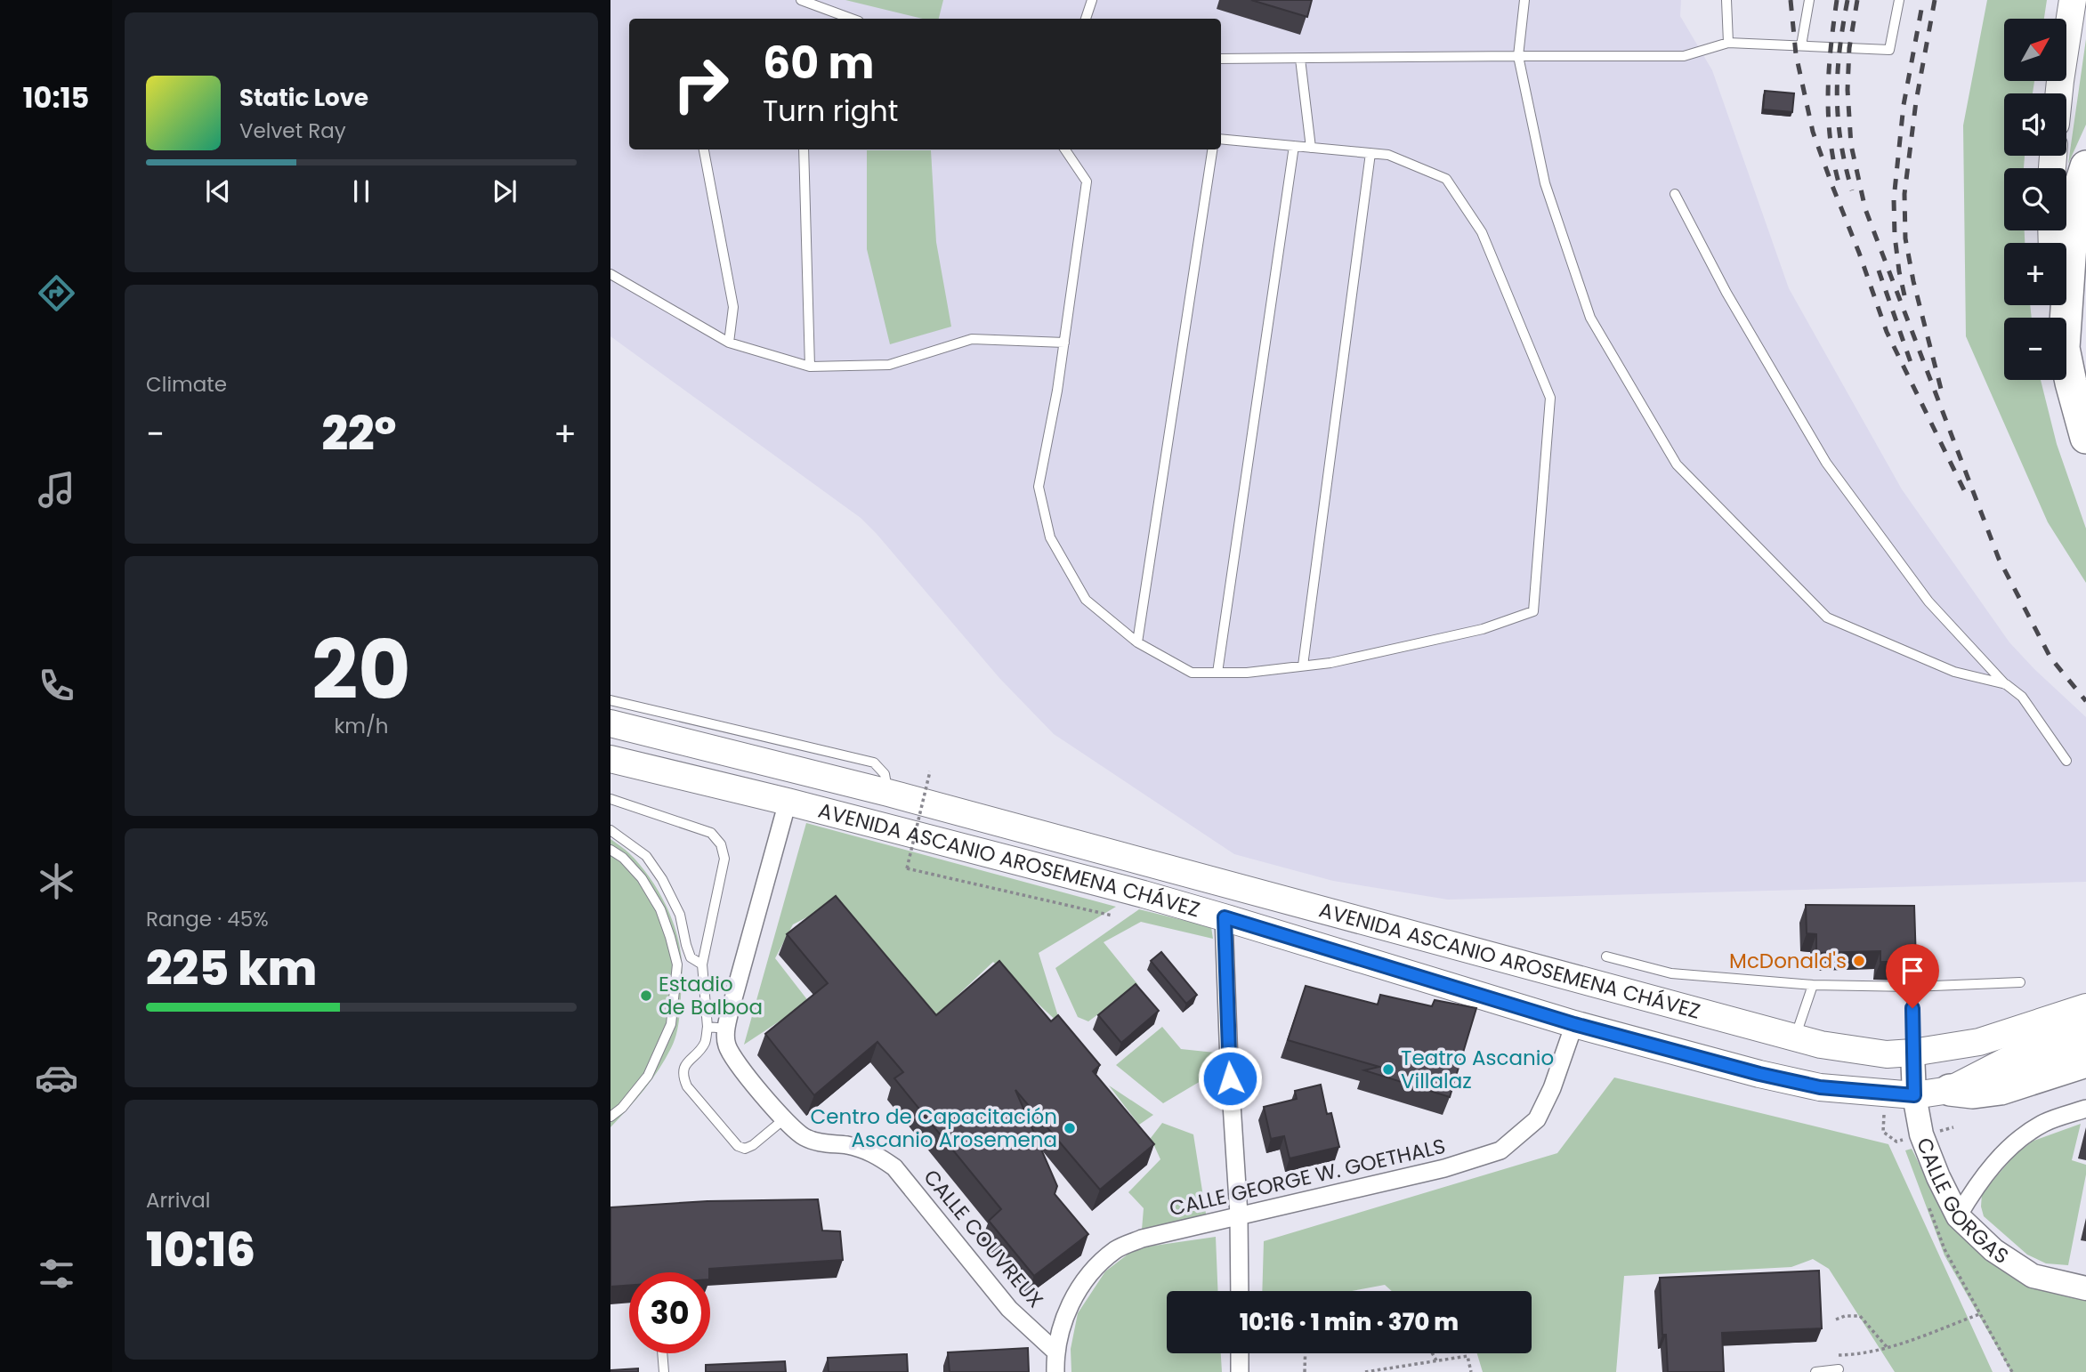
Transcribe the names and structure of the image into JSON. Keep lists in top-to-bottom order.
{
  "streets": {
    "main road": ["AVENIDA ASCANIO AROSEMENA CHÁVEZ"],
    "street": ["CALLE GEORGE W. GOETHALS", "CALLE GORGAS", "CALLE COUVREUX"]
  },
  "crossings": [
    ["AVENIDA ASCANIO AROSEMENA CHÁVEZ", "CALLE GEORGE W. GOETHALS"],
    ["AVENIDA ASCANIO AROSEMENA CHÁVEZ", "CALLE GORGAS"],
    ["AVENIDA ASCANIO AROSEMENA CHÁVEZ", "CALLE COUVREUX"],
    ["CALLE GEORGE W. GOETHALS", "CALLE COUVREUX"]
  ],
  "places": [
    "McDonald's",
    "Estadio de Balboa",
    "Teatro Ascanio Villalaz",
    "Centro de Capacitación Ascanio Arosemena"
  ],
  "north": "top right",
  "page": {
    "tabs": "10:15",
    "map_buttons": ["+", "−"],
    "turn": ["60 m", "Turn right"],
    "song": ["Static Love", "Velvet Ray"],
    "tile": [
      "Climate",
      ["20", "km/h"],
      ["Range · 45%", "225 km"],
      ["Arrival", "10:16"]
    ],
    "heat": ["−", "22°", "+"],
    "limit": "30",
    "trip": "10:16 · 1 min · 370 m"
  }
}
